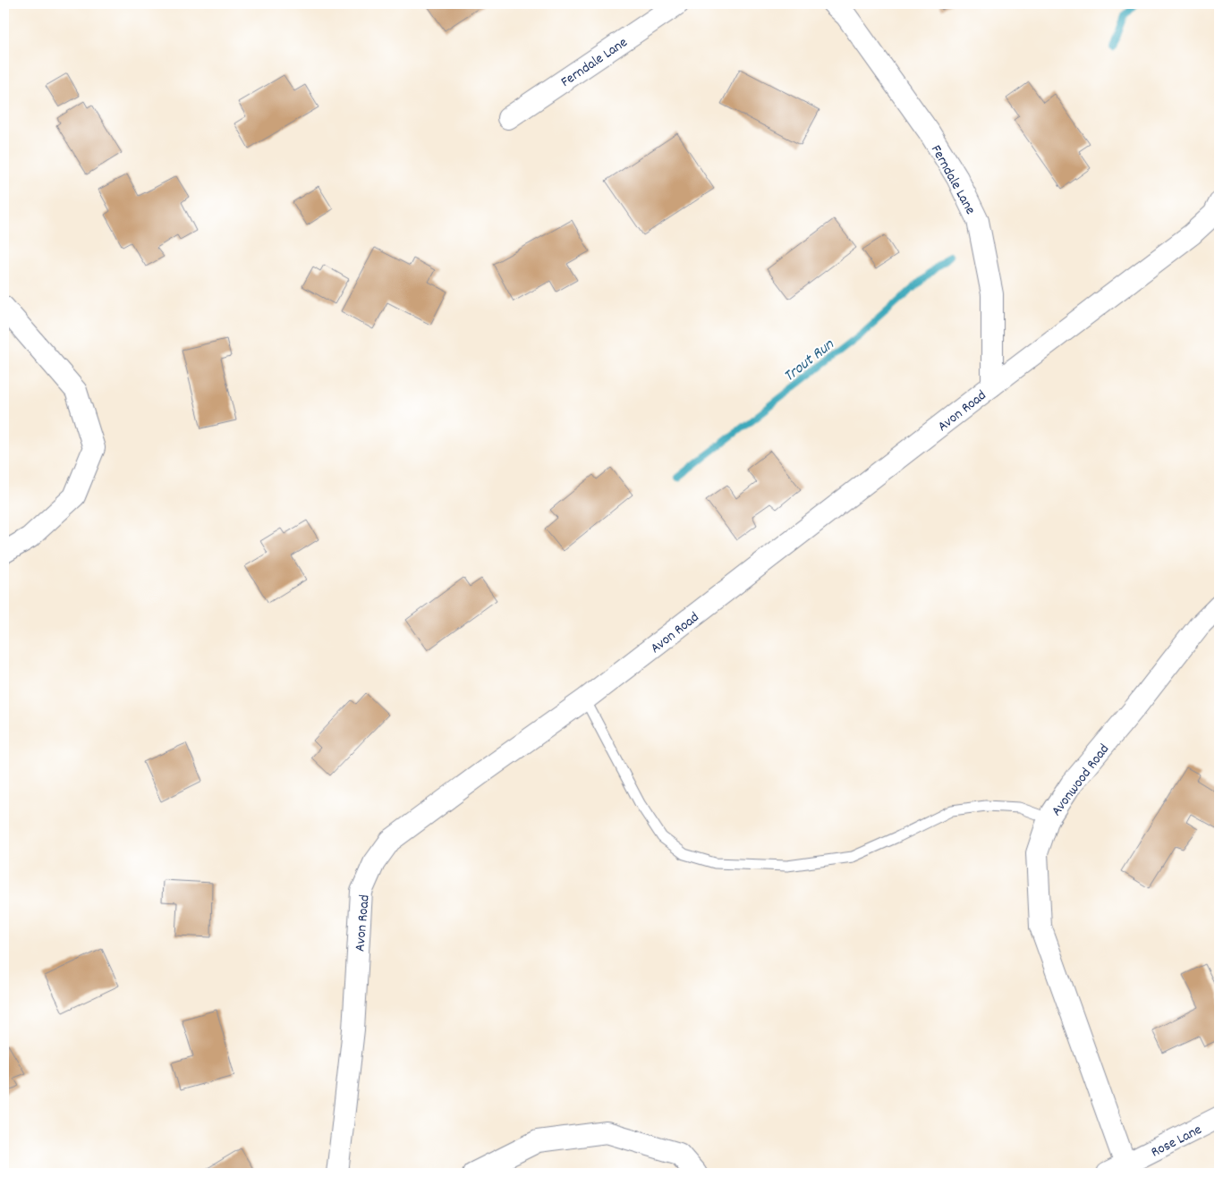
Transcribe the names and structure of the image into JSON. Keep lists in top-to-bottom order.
{
  "streets": {
    "street": [
      "Ferndale Lane",
      "Avon Road",
      "Avonwood Road",
      "Rose Lane"
    ]
  },
  "crossings": [
    ["Ferndale Lane", "Avon Road"],
    ["Avonwood Road", "Rose Lane"]
  ],
  "water": ["Trout Run"]
}
